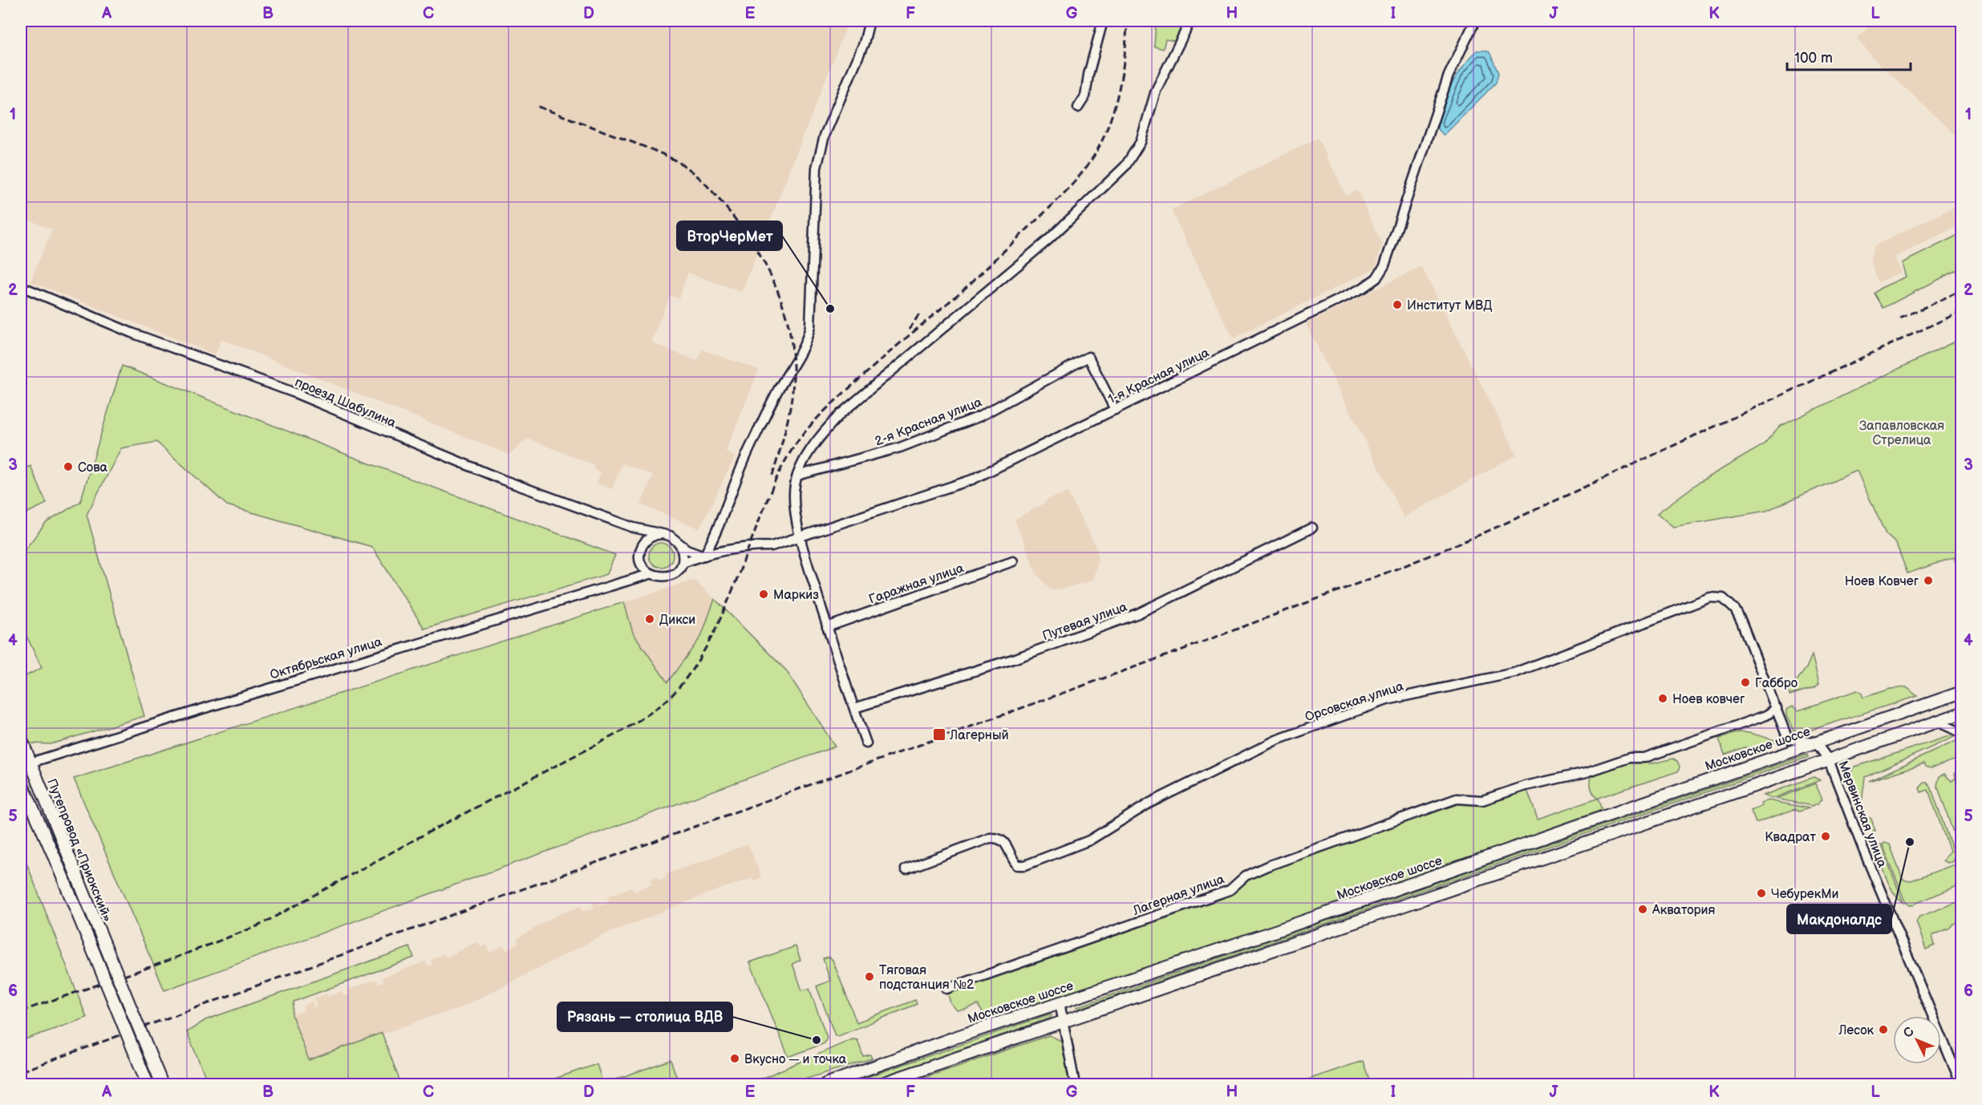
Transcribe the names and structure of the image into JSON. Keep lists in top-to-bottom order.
{
  "streets": {
    "main road": ["Московское шоссе", "Путепровод «Приокский»"],
    "street": [
      "1-я Красная улица",
      "проезд Шабулина",
      "2-я Красная улица",
      "Гаражная улица",
      "Путевая улица",
      "Октябрьская улица",
      "Орсовская улица",
      "Мервинская улица",
      "Лагерная улица"
    ]
  },
  "crossings": [
    ["1-я Красная улица", "проезд Шабулина"],
    ["1-я Красная улица", "2-я Красная улица"],
    ["1-я Красная улица", "Октябрьская улица"],
    ["проезд Шабулина", "Октябрьская улица"],
    ["Октябрьская улица", "Путепровод «Приокский»"],
    ["Орсовская улица", "Лагерная улица"],
    ["Московское шоссе", "Мервинская улица"]
  ],
  "parks": ["Запавловская Стрелица"],
  "places": {
    "other": [
      "Институт МВД",
      "ВторЧерМет",
      "Сова",
      "Ноев Ковчег",
      "Маркиз",
      "Дикси",
      "Габбро",
      "Ноев ковчег",
      "Квадрат",
      "Макдоналдс",
      "ЧебурекМи",
      "Акватория",
      "Тяговая подстанция №2",
      "Лесок",
      "Рязань — столица ВДВ",
      "Вкусно — и точка"
    ],
    "transit": ["Лагерный"]
  },
  "scale_bar": "100 m",
  "north": "top left",
  "grid": {
    "columns": [
      "A",
      "B",
      "C",
      "D",
      "E",
      "F",
      "G",
      "H",
      "I",
      "J",
      "K",
      "L"
    ],
    "rows": [
      "1",
      "2",
      "3",
      "4",
      "5",
      "6"
    ]
  }
}
